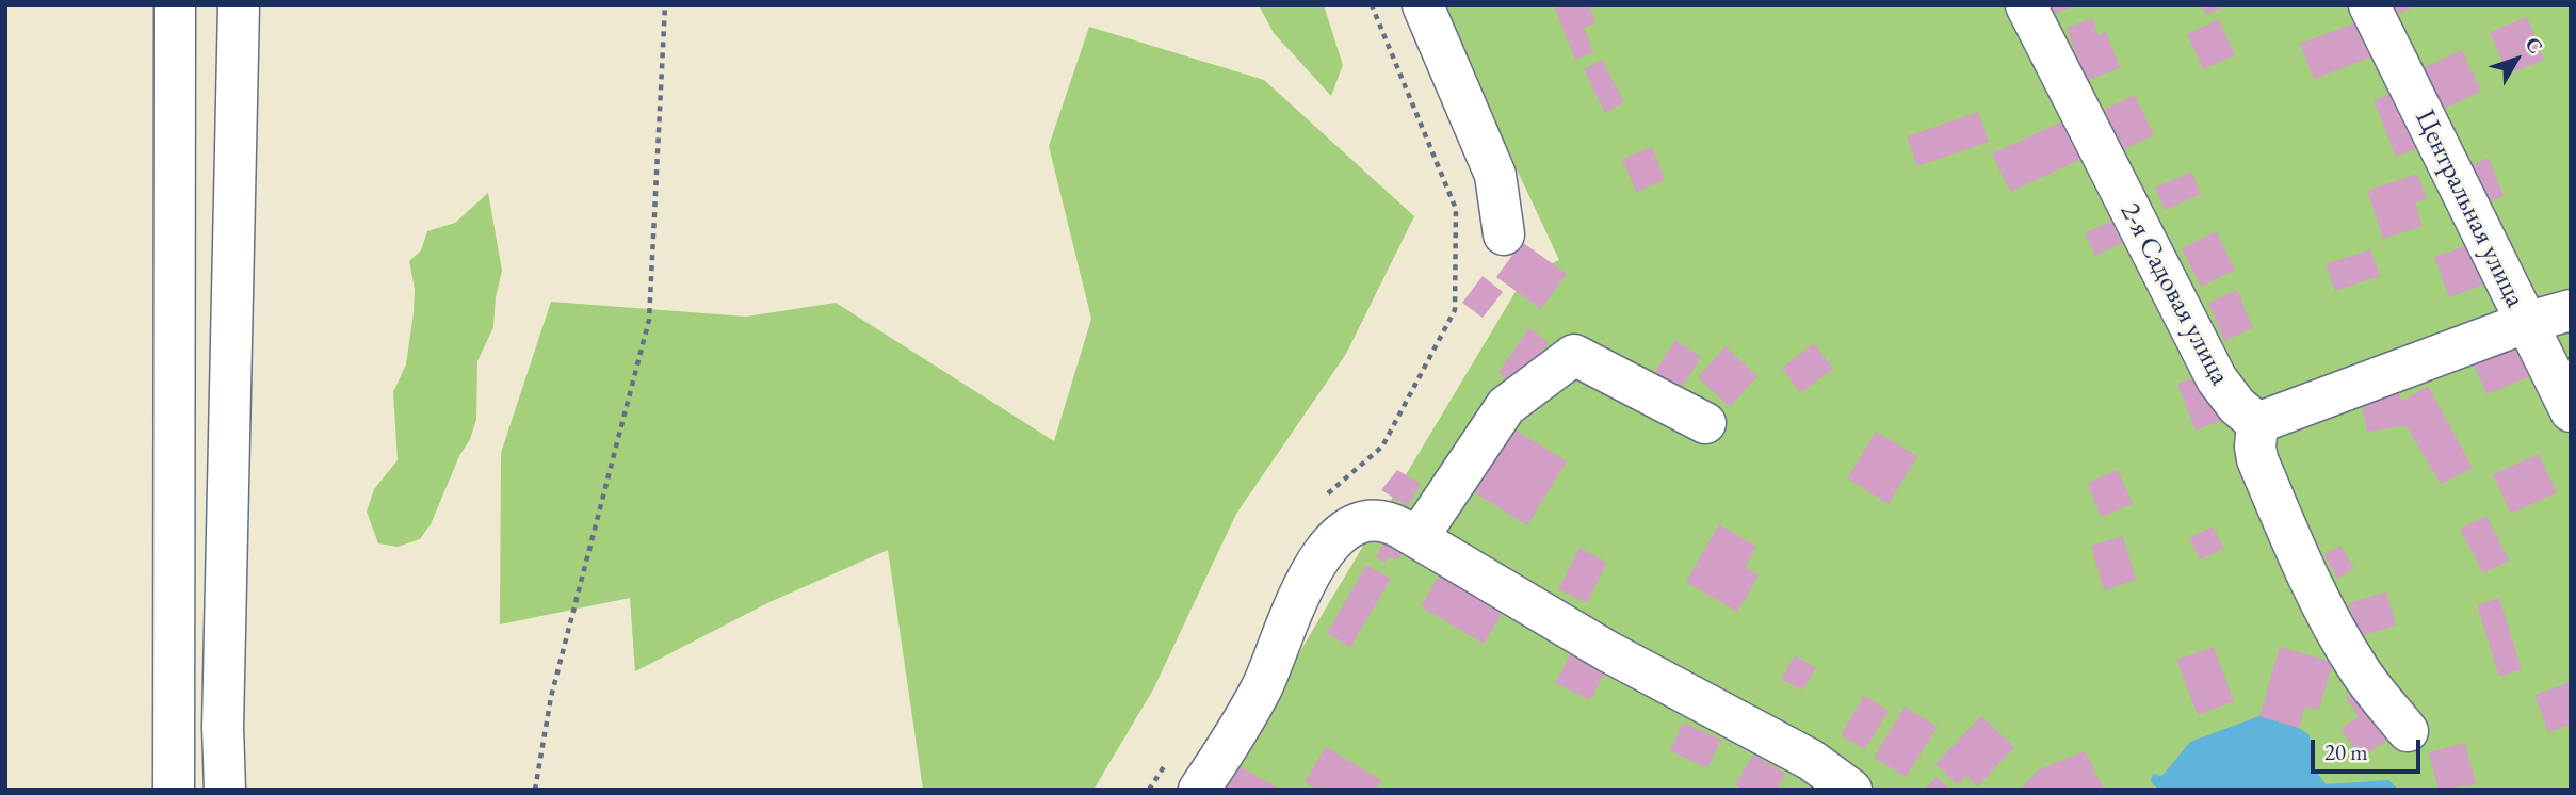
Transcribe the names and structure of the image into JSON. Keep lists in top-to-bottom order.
{
  "streets": {
    "main road": ["Центральная улица", "2-я Садовая улица"]
  },
  "scale_bar": "20 m",
  "north": "top right"
}
